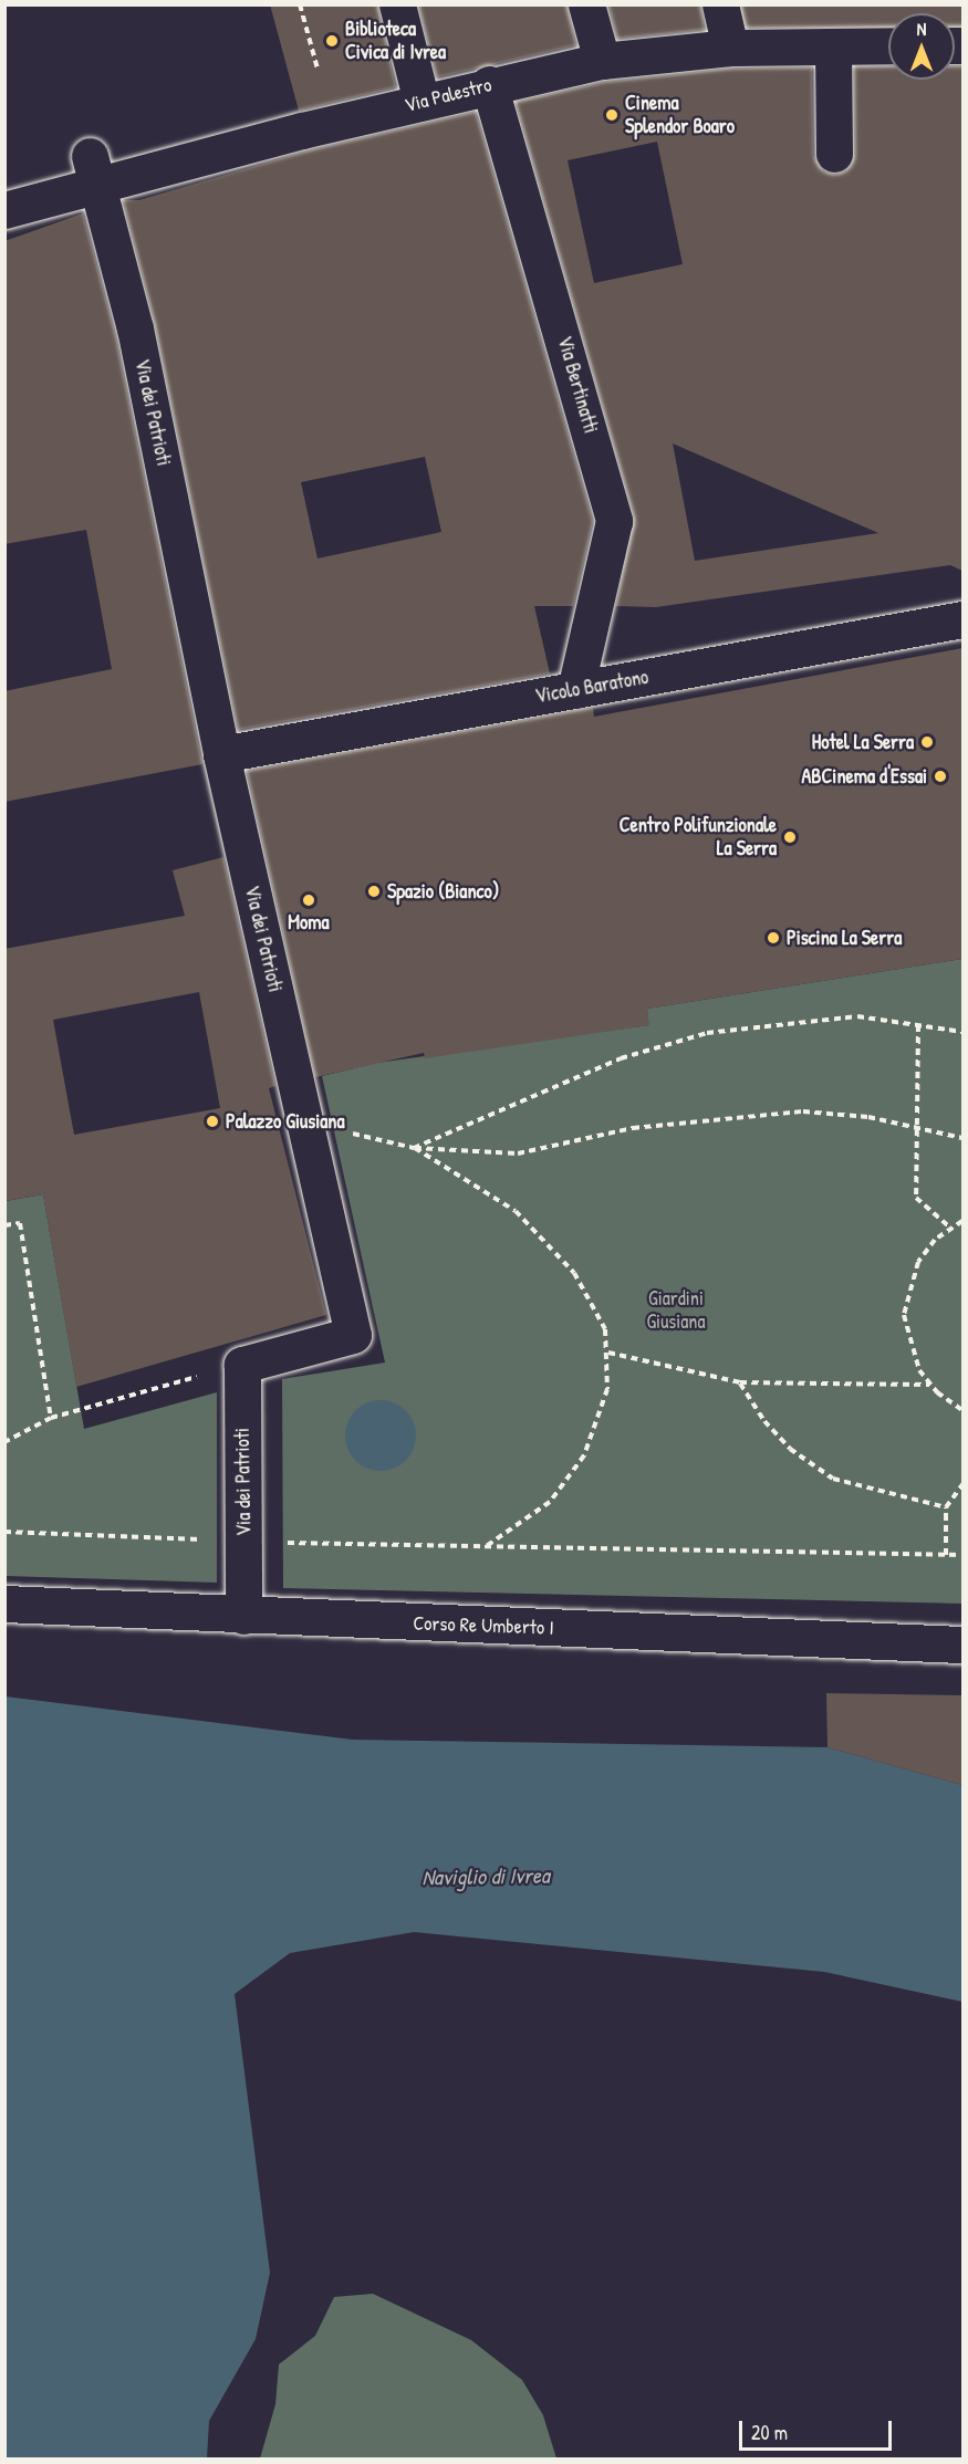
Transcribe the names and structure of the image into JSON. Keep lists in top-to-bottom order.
{
  "streets": {
    "street": [
      "Via Palestro",
      "Via Bertinatti",
      "Via dei Patrioti",
      "Vicolo Baratono",
      "Corso Re Umberto I"
    ]
  },
  "crossings": [
    ["Via Palestro", "Via Bertinatti"],
    ["Via Palestro", "Via dei Patrioti"],
    ["Via Bertinatti", "Vicolo Baratono"],
    ["Via dei Patrioti", "Vicolo Baratono"],
    ["Via dei Patrioti", "Corso Re Umberto I"]
  ],
  "water": ["Naviglio di Ivrea"],
  "parks": ["Giardini Giusiana"],
  "places": [
    "Biblioteca Civica di Ivrea",
    "Cinema Splendor Boaro",
    "Hotel La Serra",
    "ABCinema d'Essai",
    "Centro Polifunzionale La Serra",
    "Spazio (Bianco)",
    "Moma",
    "Piscina La Serra",
    "Palazzo Giusiana"
  ],
  "scale_bar": "20 m",
  "north": "top"
}
